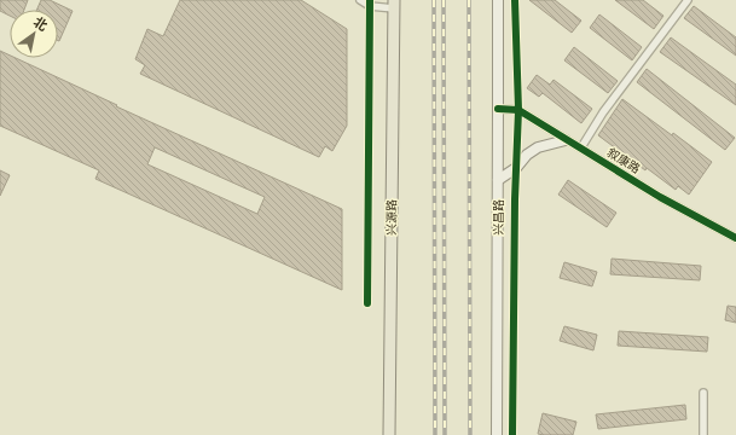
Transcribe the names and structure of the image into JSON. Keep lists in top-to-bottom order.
{
  "streets": {
    "main road": ["兴源路", "兴昌路"],
    "street": ["叙康路"]
  },
  "crossings": [
    ["叙康路", "兴昌路"]
  ],
  "north": "top right"
}
